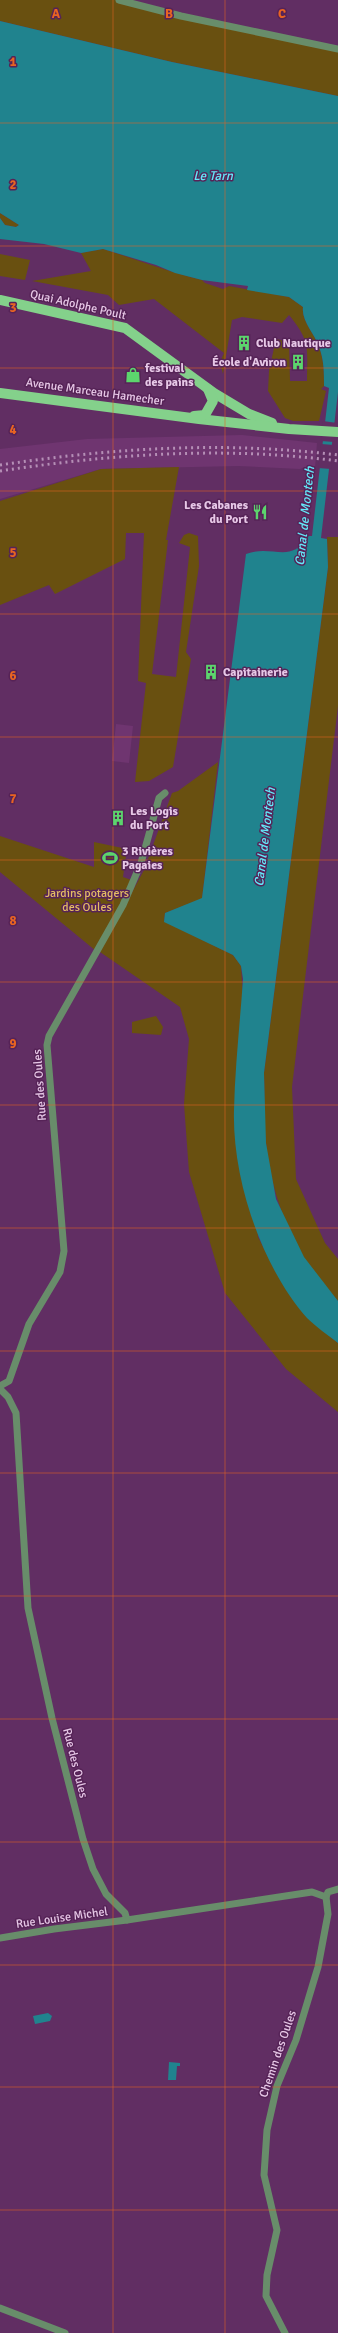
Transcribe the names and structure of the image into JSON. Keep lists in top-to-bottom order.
{
  "streets": {
    "main road": ["Quai Adolphe Poult", "Avenue Marceau Hamecher"],
    "street": ["Rue des Oules", "Rue Louise Michel", "Chemin des Oules"]
  },
  "crossings": [
    ["Quai Adolphe Poult", "Avenue Marceau Hamecher"],
    ["Rue des Oules", "Rue Louise Michel"]
  ],
  "water": ["Le Tarn", "Canal de Montech"],
  "parks": ["Jardins potagers des Oules"],
  "places": {
    "building": [
      "Club Nautique",
      "École d'Aviron",
      "Capitainerie",
      "Les Logis du Port"
    ],
    "shop": ["festival des pains"],
    "restaurant": ["Les Cabanes du Port"],
    "sports": ["3 Rivières Pagaies"]
  },
  "grid": {
    "columns": ["A", "B", "C"],
    "rows": [
      "1",
      "2",
      "3",
      "4",
      "5",
      "6",
      "7",
      "8",
      "9"
    ]
  }
}
